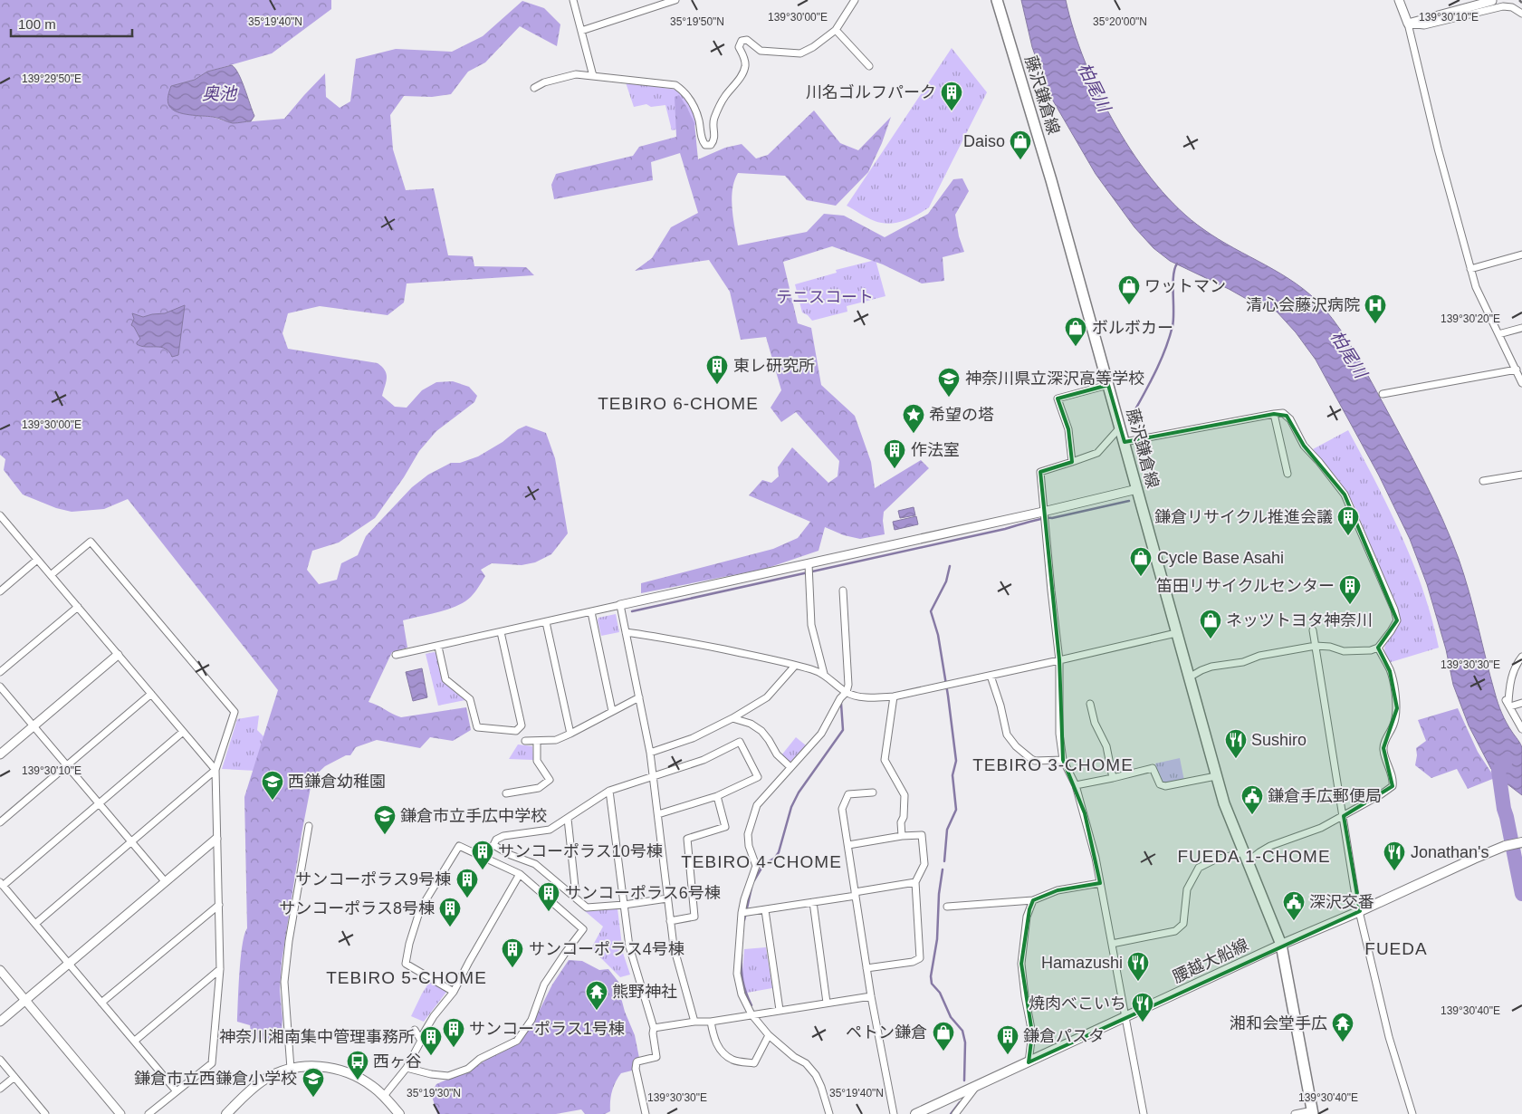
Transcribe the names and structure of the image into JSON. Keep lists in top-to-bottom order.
{
  "streets": {
    "main road": ["藤沢鎌倉線", "腰越大船線"]
  },
  "crossings": [
    ["藤沢鎌倉線", "腰越大船線"]
  ],
  "districts": [
    "TEBIRO 6-CHOME",
    "TEBIRO 3-CHOME",
    "FUEDA 1-CHOME",
    "TEBIRO 4-CHOME",
    "FUEDA",
    "TEBIRO 5-CHOME"
  ],
  "water": ["柏尾川", "奥池"],
  "parks": ["テニスコート"],
  "places": {
    "building": [
      "川名ゴルフパーク",
      "東レ研究所",
      "作法室",
      "鎌倉リサイクル推進会議",
      "笛田リサイクルセンター",
      "サンコーポラス10号棟",
      "サンコーポラス9号棟",
      "サンコーポラス6号棟",
      "サンコーポラス8号棟",
      "サンコーポラス4号棟",
      "サンコーポラス1号棟",
      "鎌倉パスタ",
      "神奈川湘南集中管理事務所"
    ],
    "shop": [
      "Daiso",
      "ワットマン",
      "ボルボカー",
      "Cycle Base Asahi",
      "ネッツトヨタ神奈川",
      "ペトン鎌倉"
    ],
    "hospital": ["清心会藤沢病院"],
    "school or university": [
      "神奈川県立深沢高等学校",
      "西鎌倉幼稚園",
      "鎌倉市立手広中学校",
      "鎌倉市立西鎌倉小学校"
    ],
    "place": ["希望の塔"],
    "restaurant": [
      "Sushiro",
      "Jonathan's",
      "Hamazushi",
      "焼肉べこいち"
    ],
    "public building": ["鎌倉手広郵便局", "深沢交番"],
    "temple": ["熊野神社", "湘和会堂手広"],
    "bus stop": ["西ヶ谷"]
  },
  "scale_bar": "100 m",
  "coordinates": [
    "139°30'00\"E",
    "139°30'10\"E",
    "35°19'40\"N",
    "35°19'50\"N",
    "35°20'00\"N",
    "139°29'50\"E",
    "139°30'20\"E",
    "139°30'30\"E",
    "139°30'40\"E",
    "35°19'30\"N"
  ]
}
